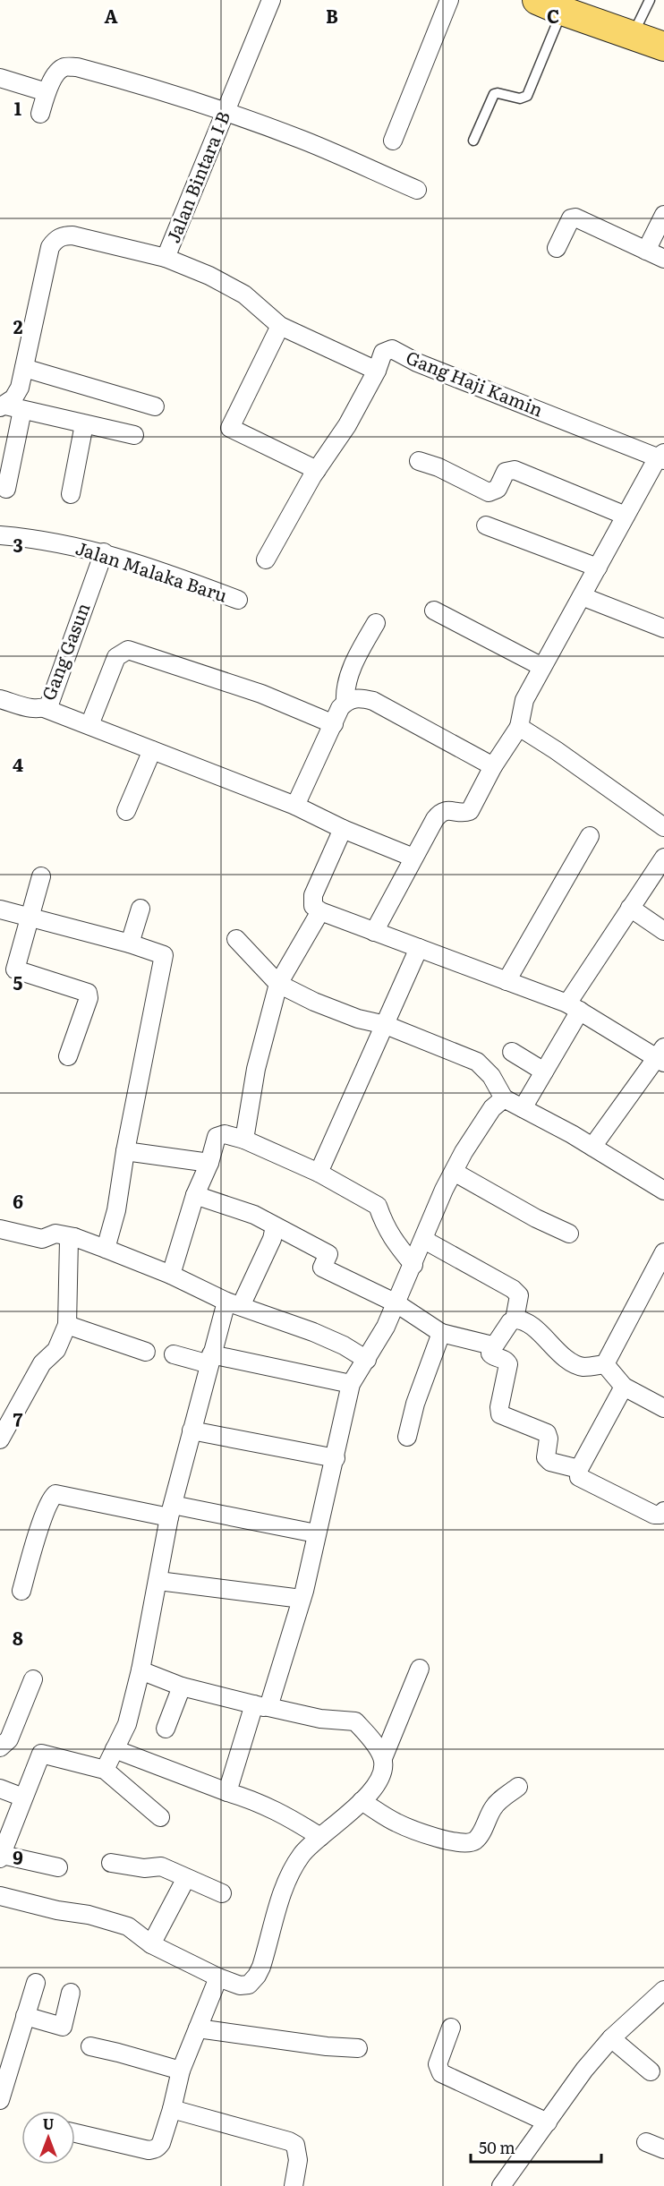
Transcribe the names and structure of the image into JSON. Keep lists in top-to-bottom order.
{
  "streets": {
    "street": [
      "Jalan Bintara I B",
      "Gang Haji Kamin",
      "Jalan Malaka Baru",
      "Gang Gasun"
    ]
  },
  "crossings": [
    ["Jalan Malaka Baru", "Gang Gasun"]
  ],
  "scale_bar": "50 m",
  "north": "top",
  "grid": {
    "columns": ["A", "B", "C"],
    "rows": [
      "1",
      "2",
      "3",
      "4",
      "5",
      "6",
      "7",
      "8",
      "9"
    ]
  }
}
